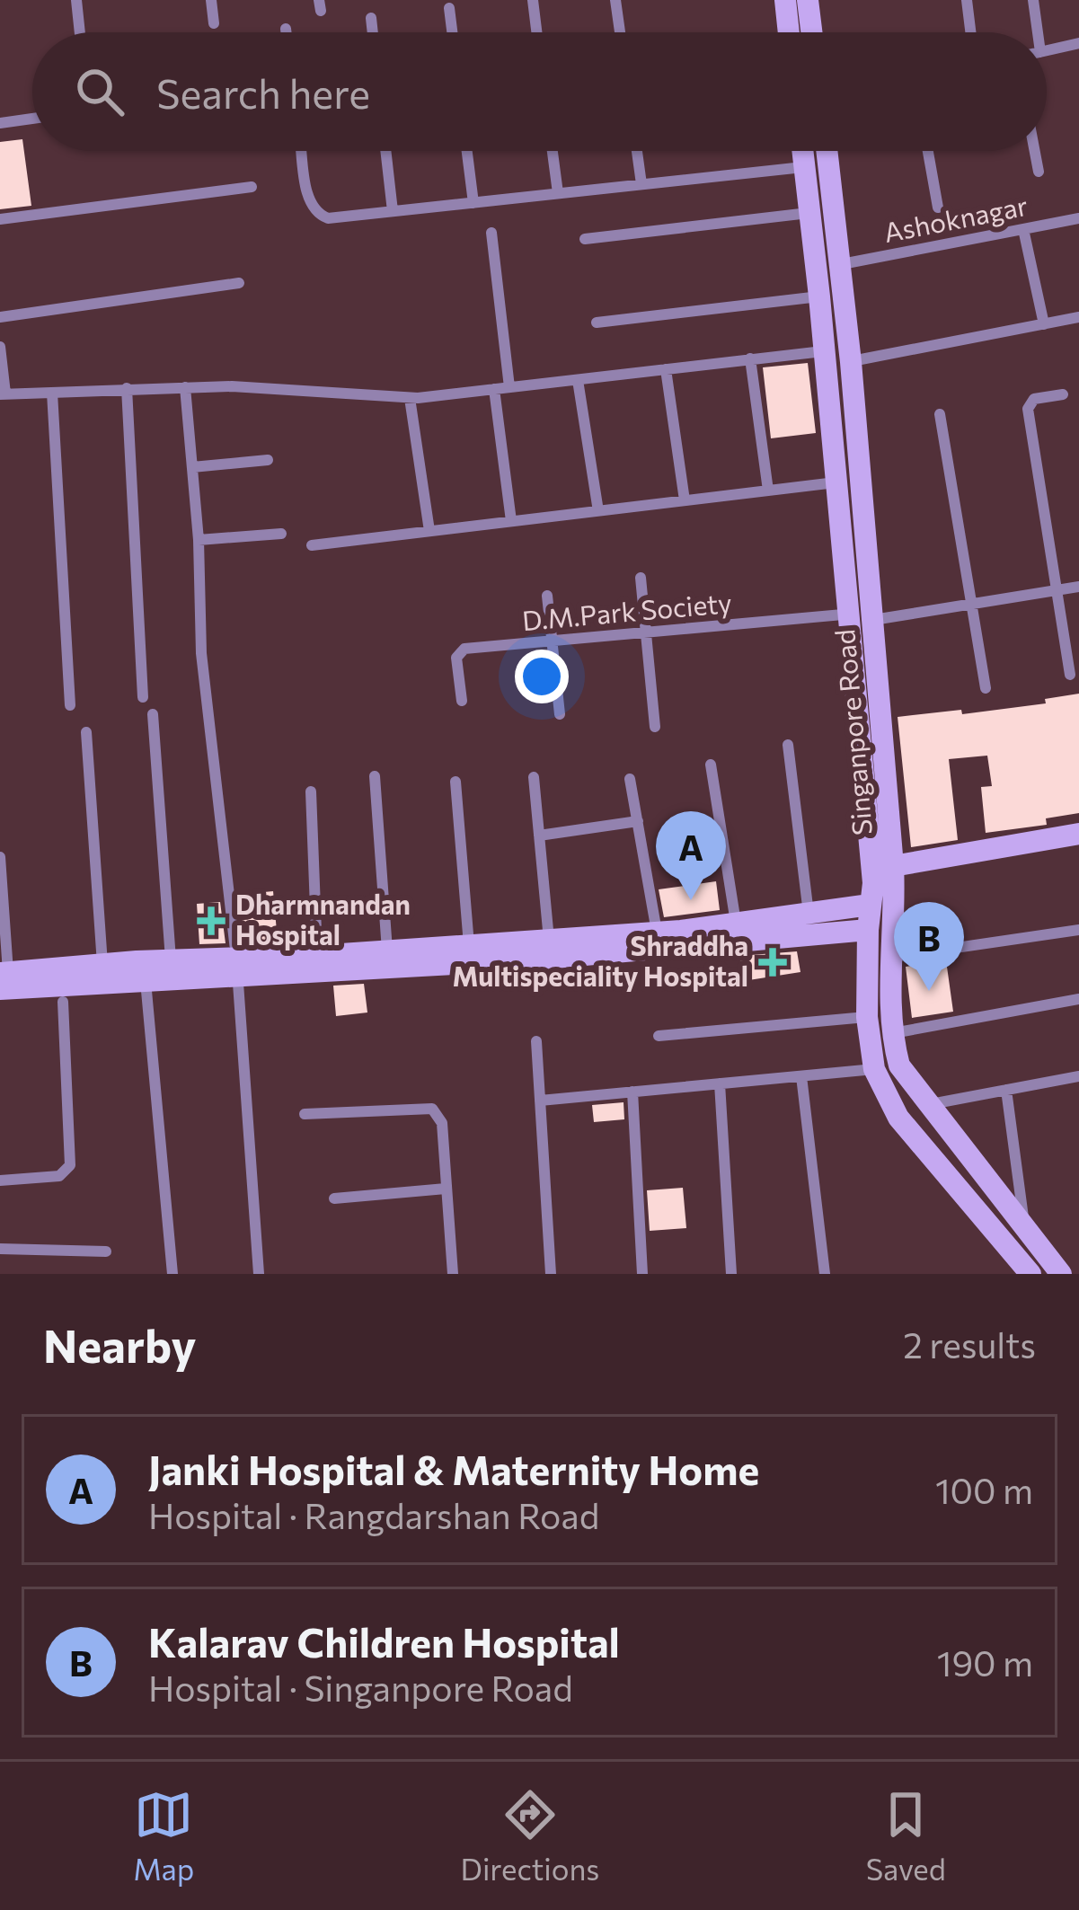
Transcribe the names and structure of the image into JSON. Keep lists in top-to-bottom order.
{
  "streets": {
    "main road": ["Singanpore Road"],
    "street": ["Ashoknagar", "D.M.Park Society"]
  },
  "crossings": [
    ["Ashoknagar", "Singanpore Road"],
    ["D.M.Park Society", "Singanpore Road"]
  ],
  "places": {
    "health": ["Dharmnandan Hospital", "Shraddha Multispeciality Hospital"]
  },
  "page": {
    "search": "Search here",
    "pins": ["A", "B"],
    "heading": ["Nearby", "2 results"],
    "list": [
      {
        "mark": "A",
        "name": "Janki Hospital & Maternity Home",
        "note": "Hospital · Rangdarshan Road",
        "value": "100 m"
      },
      {
        "mark": "B",
        "name": "Kalarav Children Hospital",
        "note": "Hospital · Singanpore Road",
        "value": "190 m"
      }
    ],
    "nav": ["Map", "Directions", "Saved"]
  }
}
